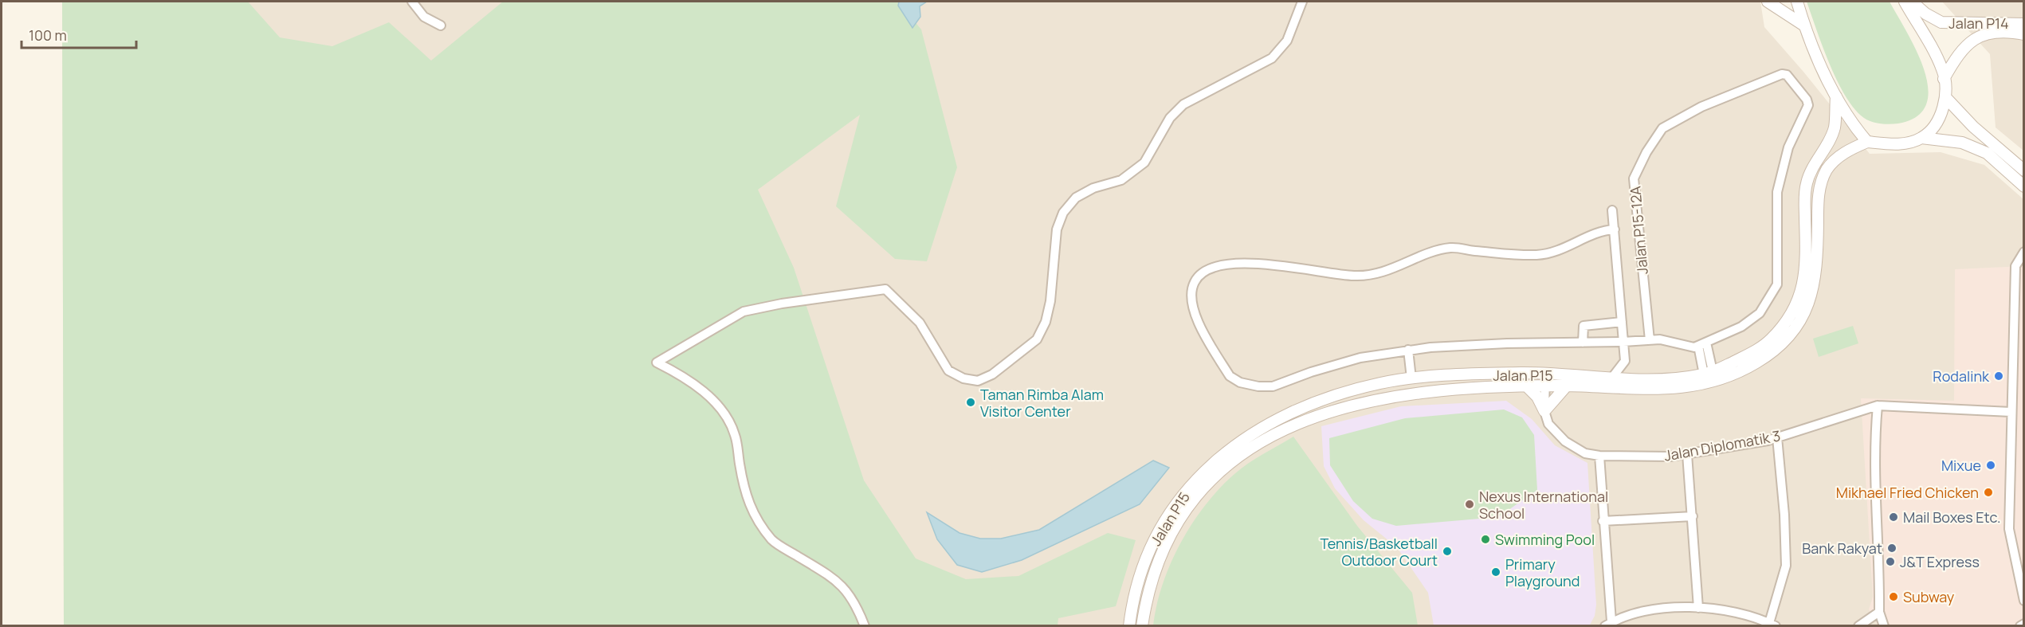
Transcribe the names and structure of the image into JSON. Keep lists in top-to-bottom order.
{
  "streets": {
    "street": [
      "Jalan P14",
      "Jalan P15-12A",
      "Jalan P15",
      "Jalan Diplomatik 3"
    ]
  },
  "crossings": [
    ["Jalan P15", "Jalan Diplomatik 3"]
  ],
  "places": [
    "Rodalink",
    "Taman Rimba Alam Visitor Center",
    "Mixue",
    "Mikhael Fried Chicken",
    "Nexus International School",
    "Mail Boxes Etc.",
    "Swimming Pool",
    "Bank Rakyat",
    "Tennis/Basketball Outdoor Court",
    "J&T Express",
    "Primary Playground",
    "Subway"
  ],
  "scale_bar": "100 m"
}
